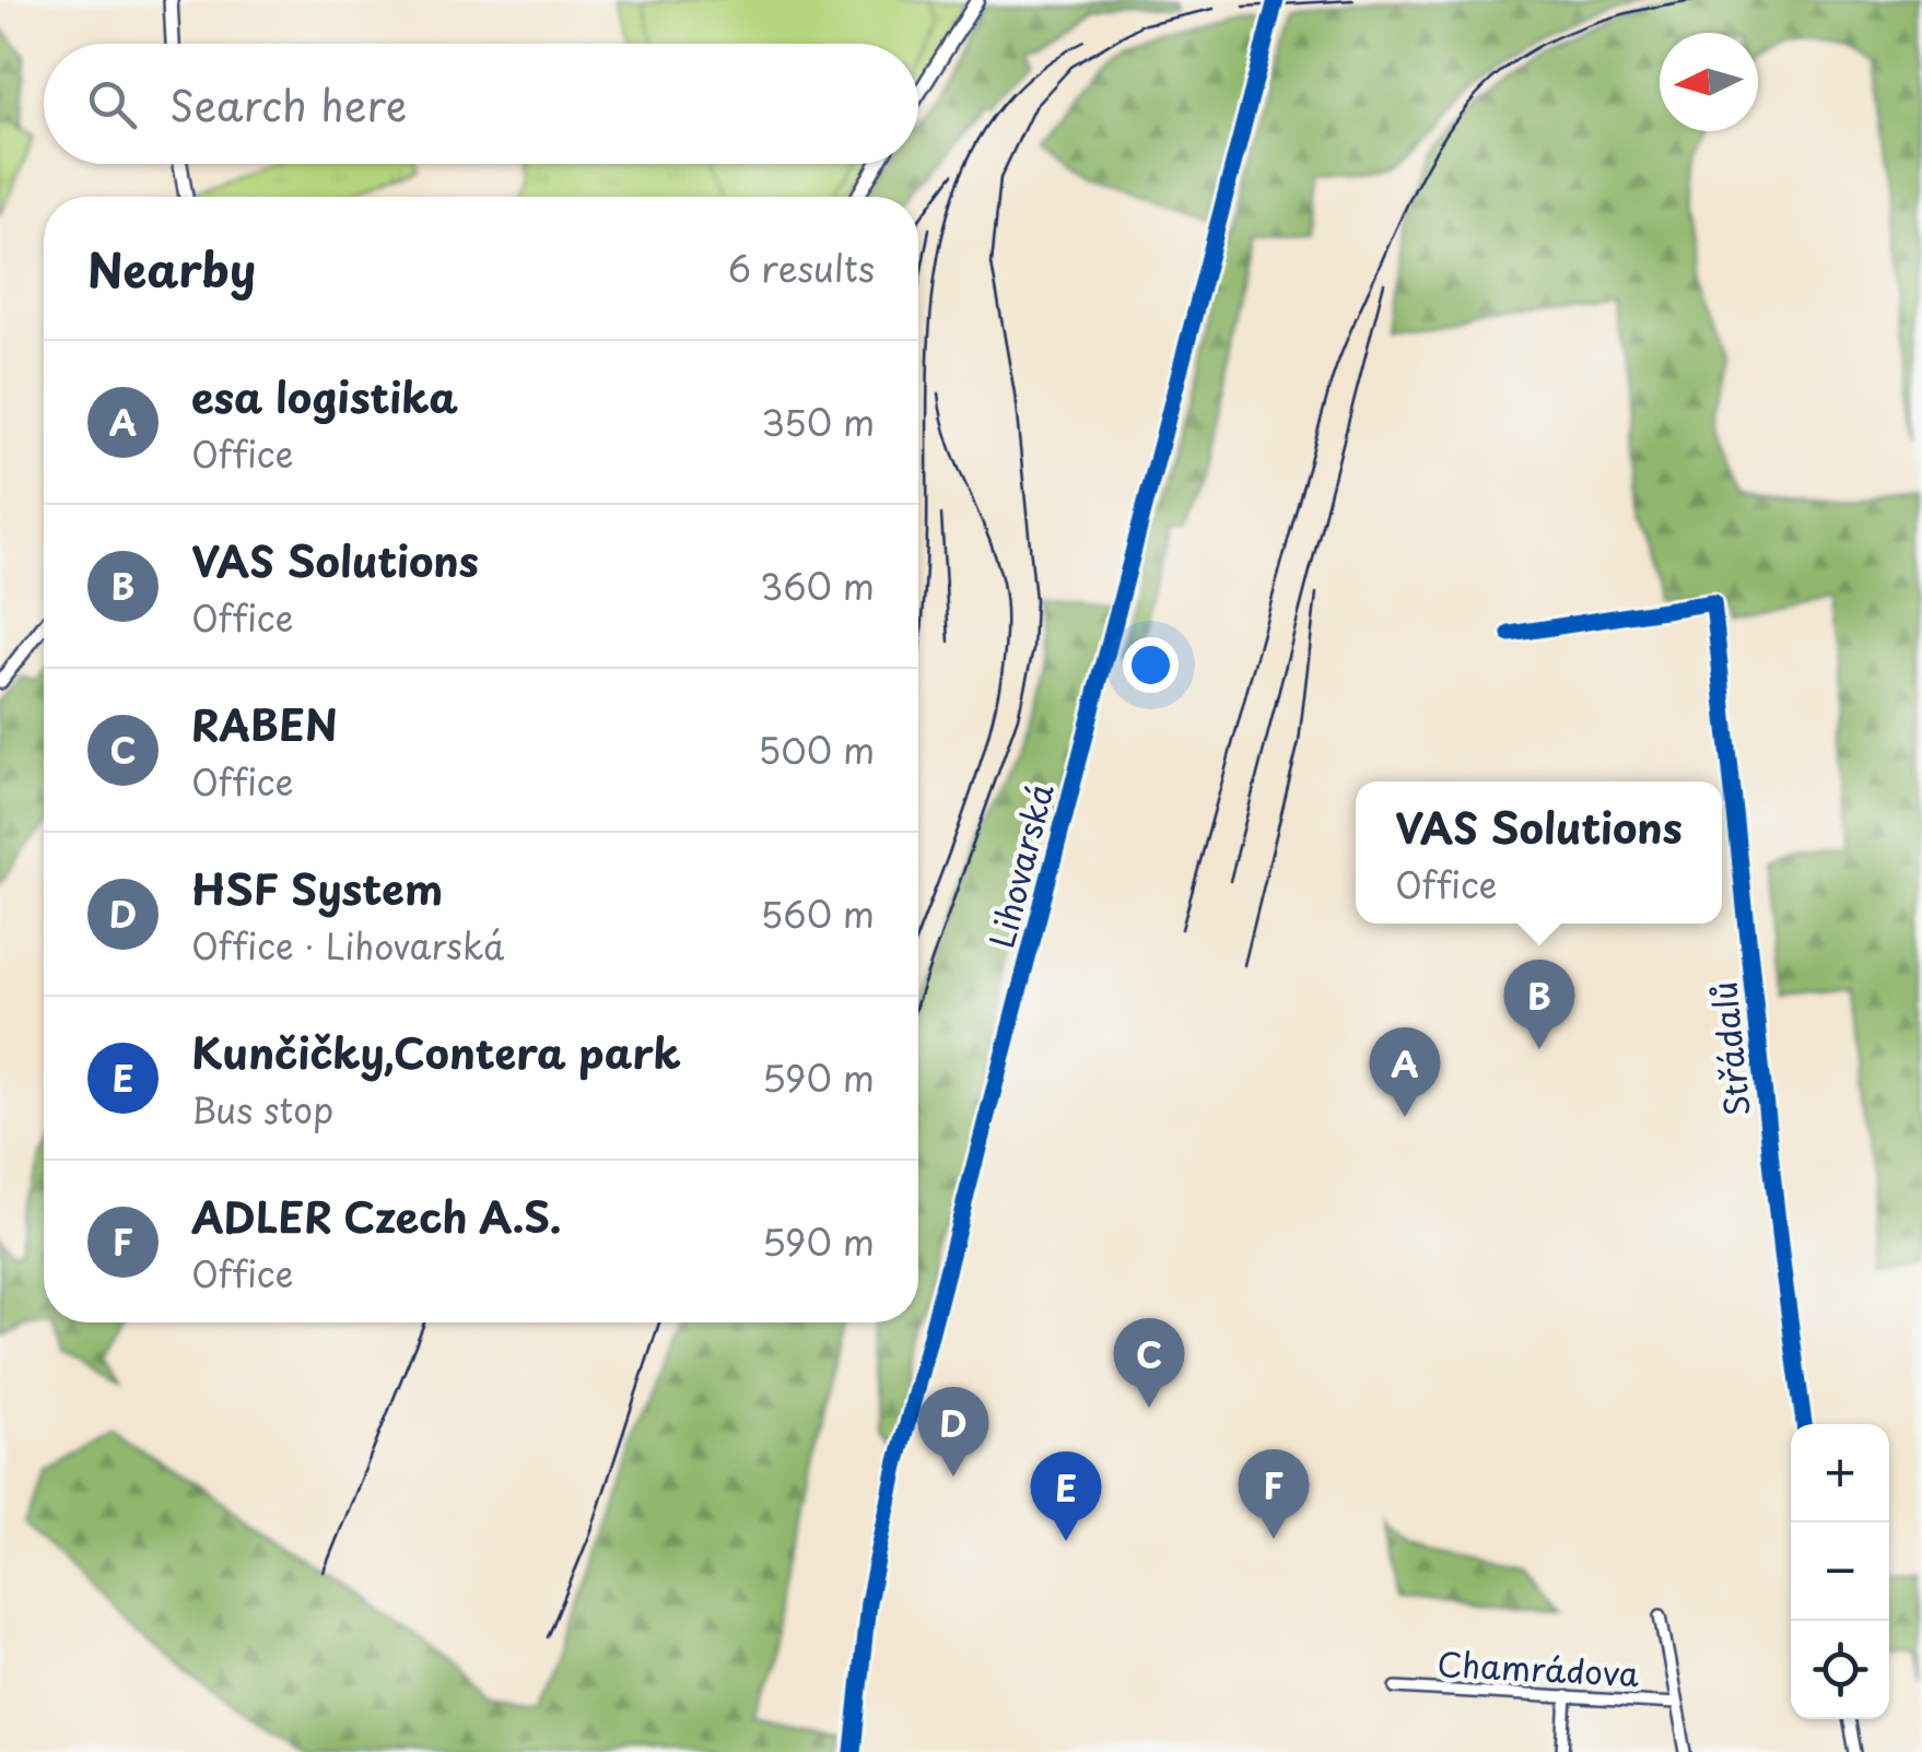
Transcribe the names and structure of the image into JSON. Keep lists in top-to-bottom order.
{
  "streets": {
    "street": ["Lihovarská", "Střádalů", "Chamrádova"]
  },
  "north": "left",
  "page": {
    "search": "Search here",
    "heading": ["Nearby", "6 results"],
    "list": [
      {
        "mark": "A",
        "name": "esa logistika",
        "note": "Office",
        "value": "350 m"
      },
      {
        "mark": "B",
        "name": "VAS Solutions",
        "note": "Office",
        "value": "360 m"
      },
      {
        "mark": "C",
        "name": "RABEN",
        "note": "Office",
        "value": "500 m"
      },
      {
        "mark": "D",
        "name": "HSF System",
        "note": "Office · Lihovarská",
        "value": "560 m"
      },
      {
        "mark": "E",
        "name": "Kunčičky,Contera park",
        "note": "Bus stop",
        "value": "590 m"
      },
      {
        "mark": "F",
        "name": "ADLER Czech A.S.",
        "note": "Office",
        "value": "590 m"
      }
    ],
    "popup": ["VAS Solutions", "Office"],
    "pins": [
      "B",
      "A",
      "C",
      "D",
      "F",
      "E"
    ],
    "map_buttons": ["+", "−"]
  }
}
